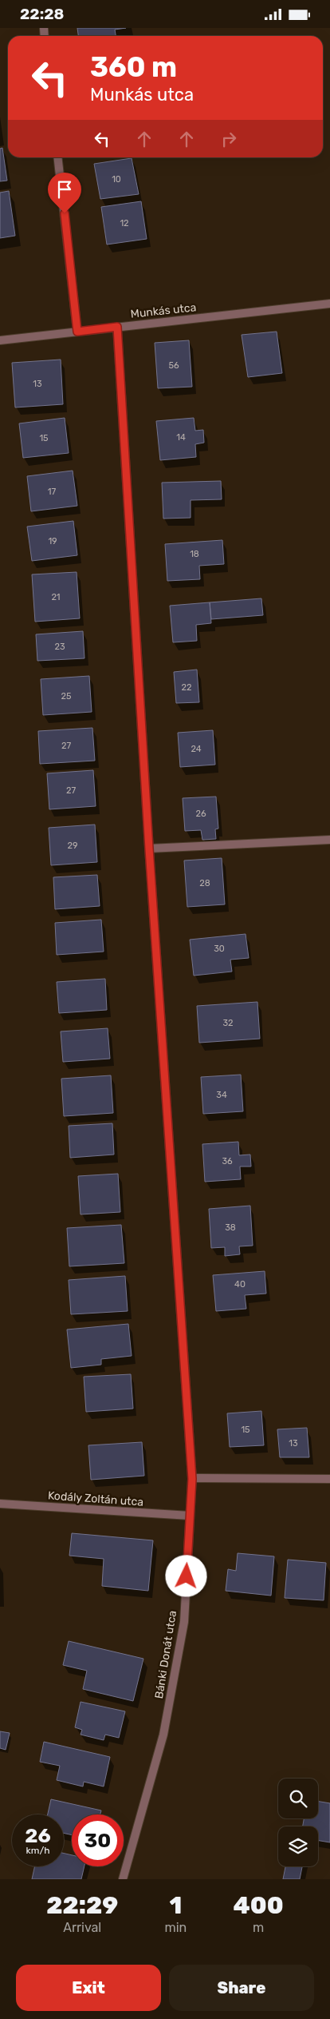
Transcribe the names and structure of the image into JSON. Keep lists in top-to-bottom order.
{
  "streets": {
    "street": ["Munkás utca", "Kodály Zoltán utca", "Bánki Donát utca"]
  },
  "crossings": [
    ["Munkás utca", "Bánki Donát utca"],
    ["Kodály Zoltán utca", "Bánki Donát utca"]
  ],
  "house_numbers": [
    "10",
    "12",
    "56",
    "13",
    "14",
    "15",
    "17",
    "19",
    "18",
    "21",
    "23",
    "22",
    "25",
    "27",
    "24",
    "27",
    "26",
    "29",
    "28",
    "30",
    "32",
    "34",
    "36",
    "38",
    "40",
    "15",
    "13"
  ],
  "page": {
    "status": "22:28",
    "turn": ["360 m", "Munkás utca"],
    "speed": "26 km/h",
    "limit": "30",
    "eta": [
      "22:29",
      "Arrival",
      "1",
      "min",
      "400",
      "m"
    ],
    "buttons": ["Exit", "Share"]
  }
}
